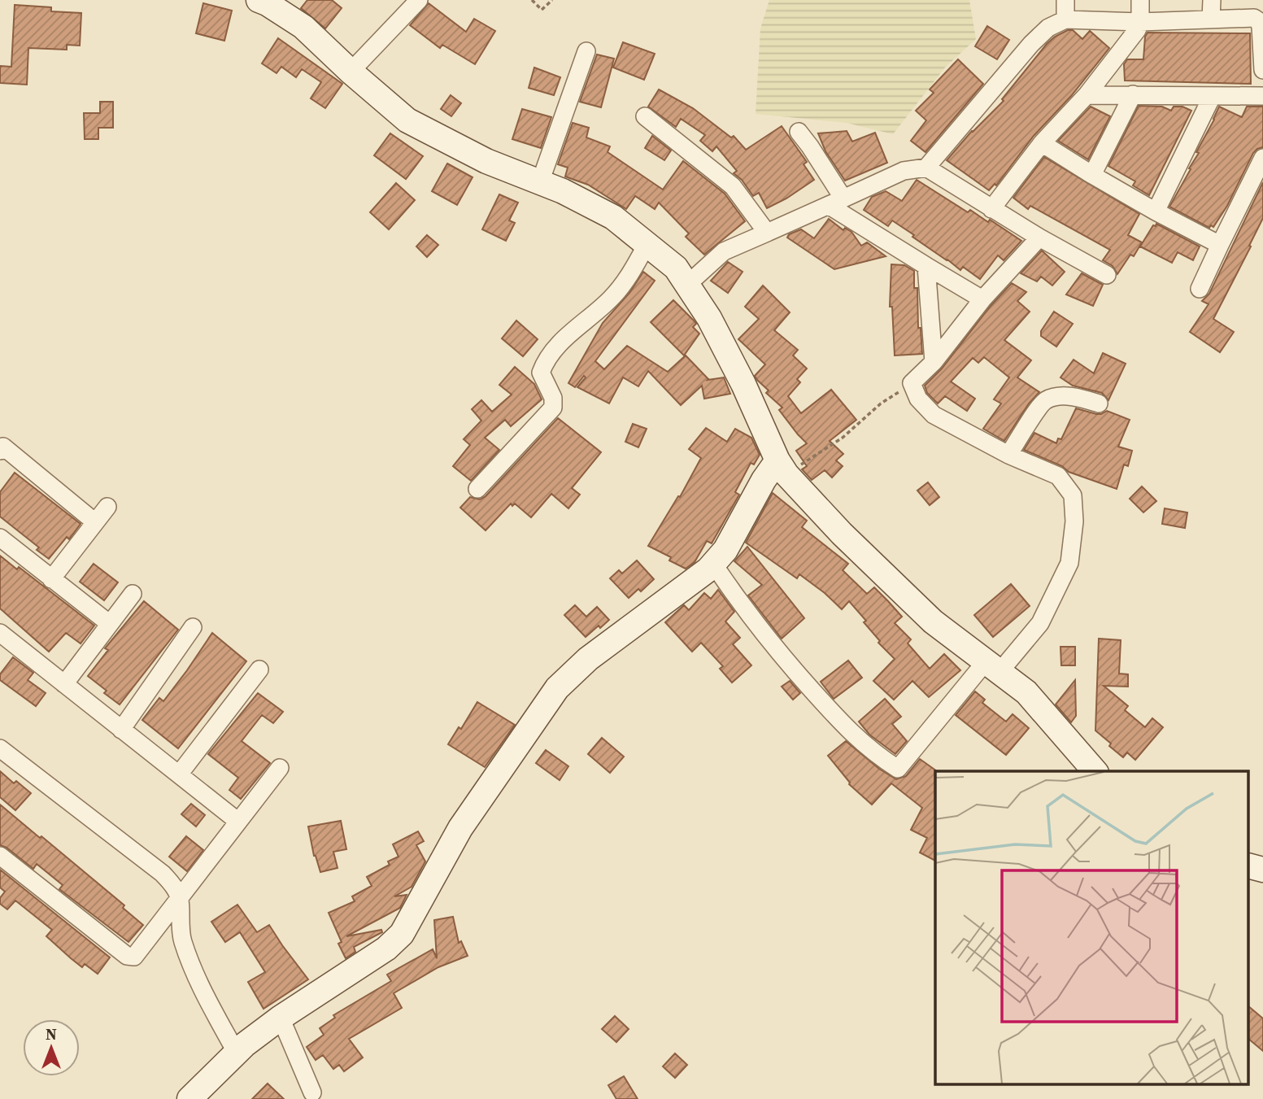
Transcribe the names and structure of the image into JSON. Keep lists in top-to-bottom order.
{
  "north": "top"
}
